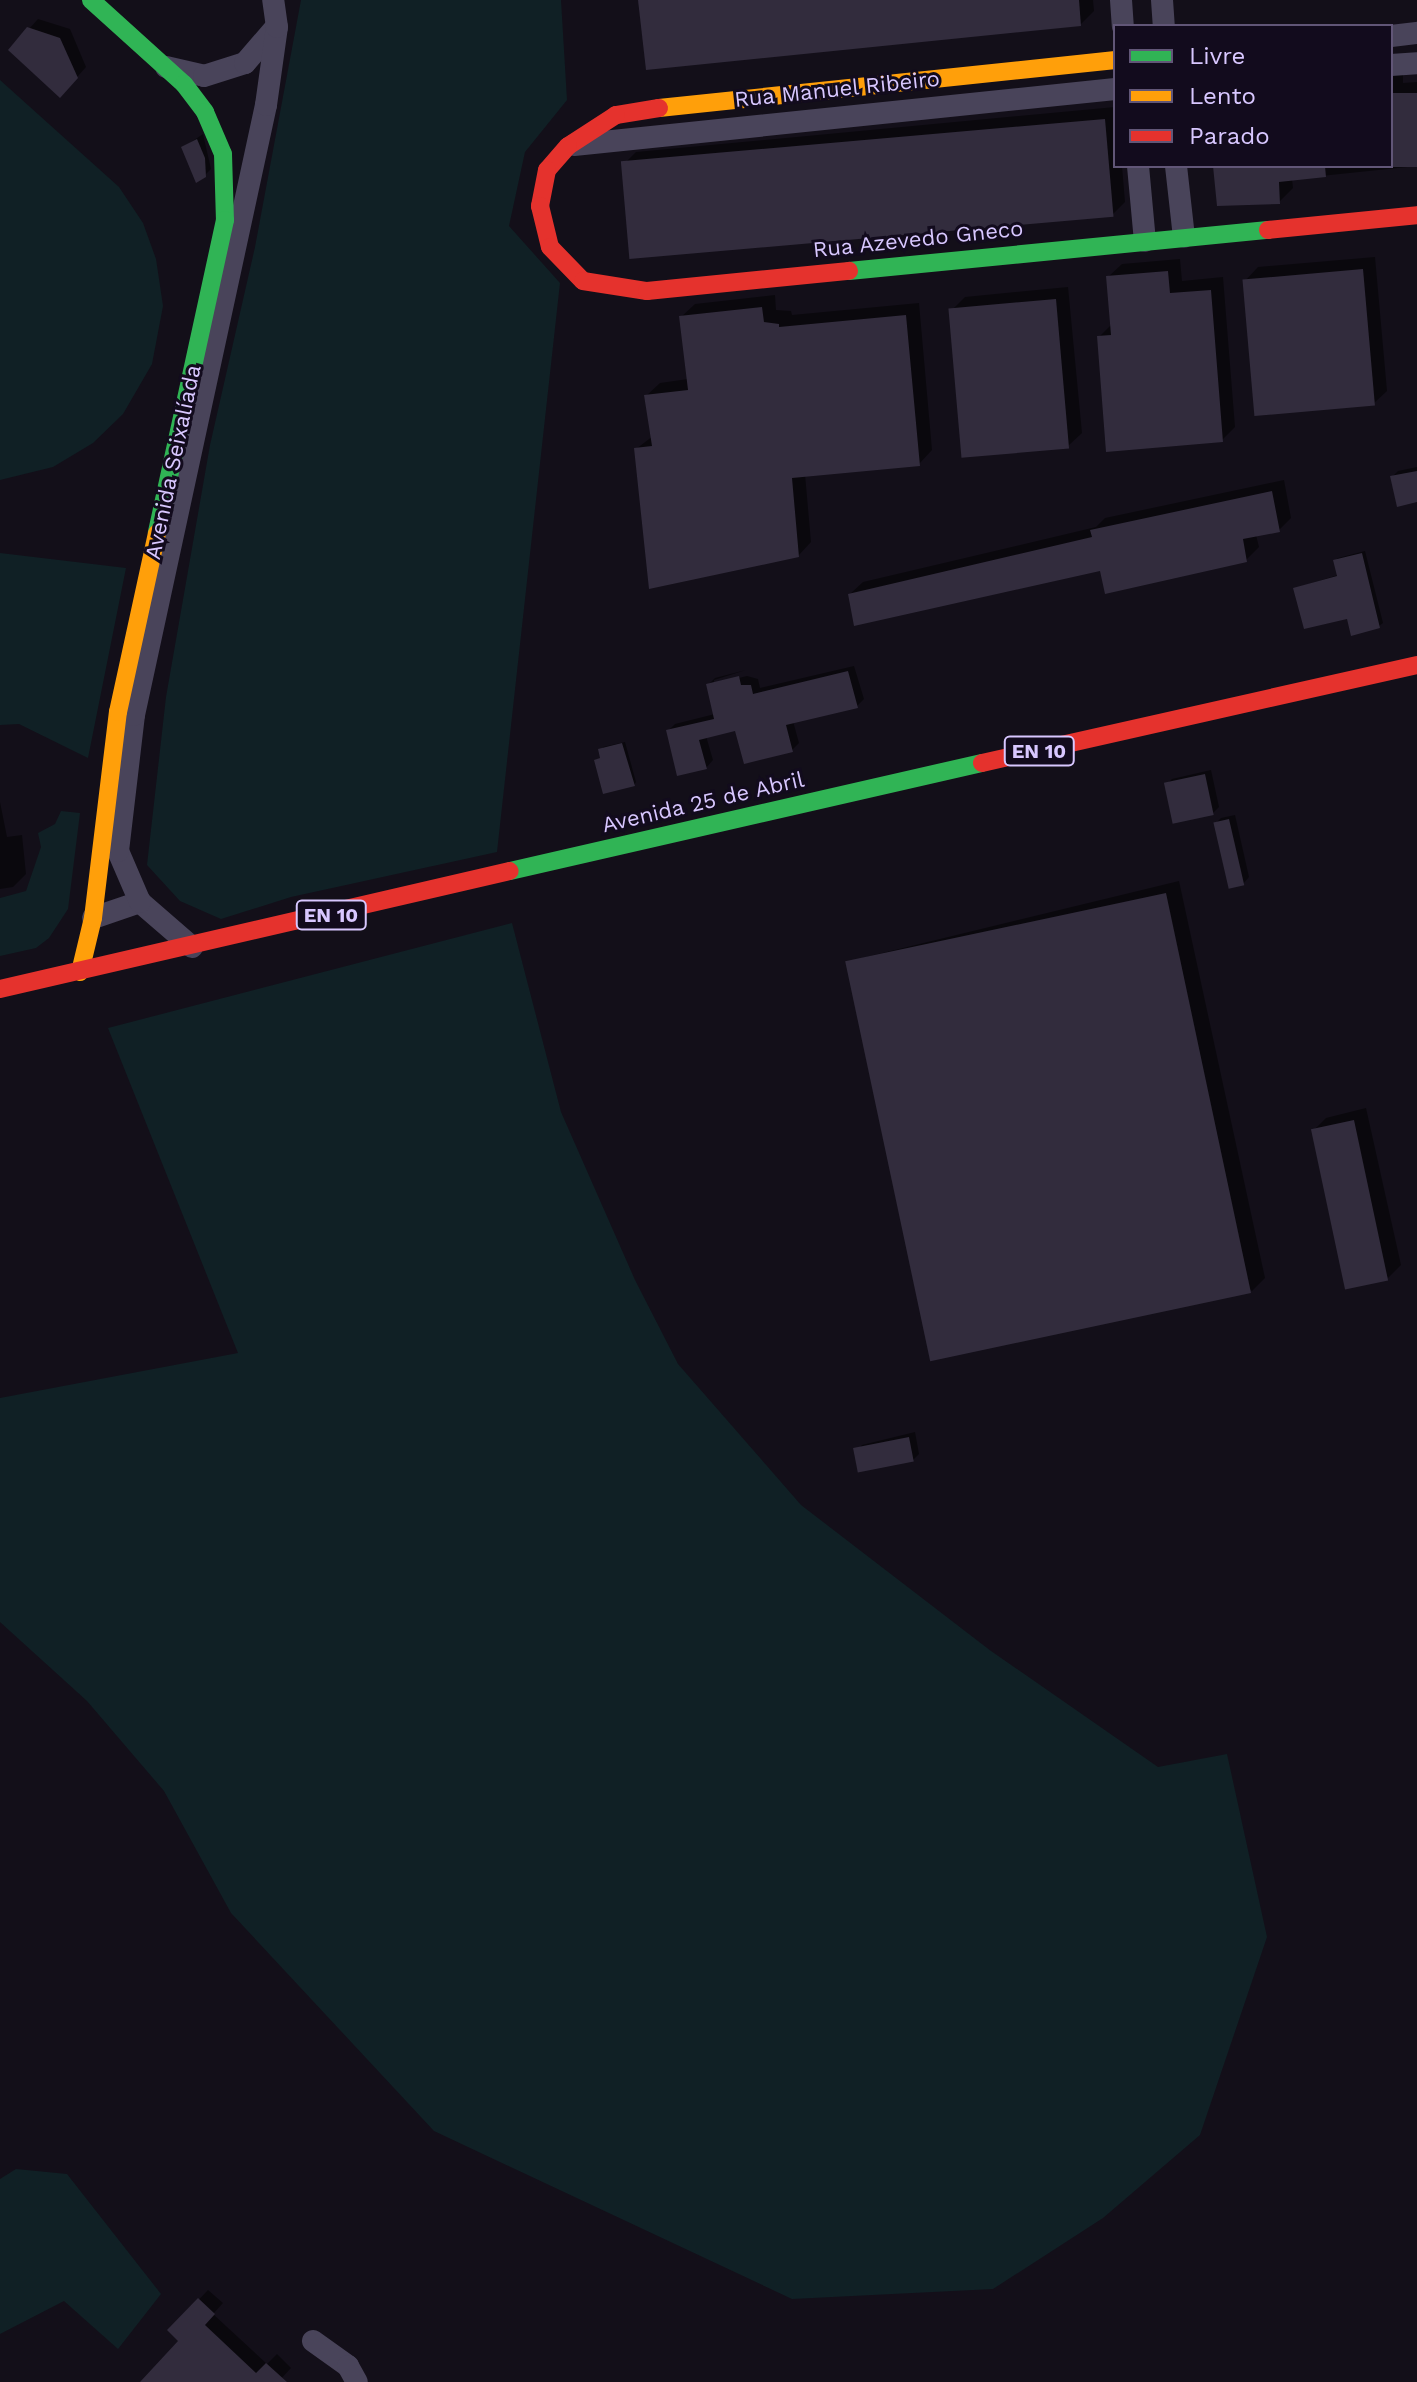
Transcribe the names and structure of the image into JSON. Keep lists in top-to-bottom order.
{
  "streets": {
    "street": [
      "Rua Manuel Ribeiro",
      "Rua Azevedo Gneco",
      "Avenida Seixalíada",
      "EN 10",
      "Avenida 25 de Abril"
    ]
  },
  "crossings": [
    ["Rua Manuel Ribeiro", "Rua Azevedo Gneco"],
    ["Avenida Seixalíada", "Avenida 25 de Abril"]
  ],
  "legend": ["Livre", "Lento", "Parado"]
}
